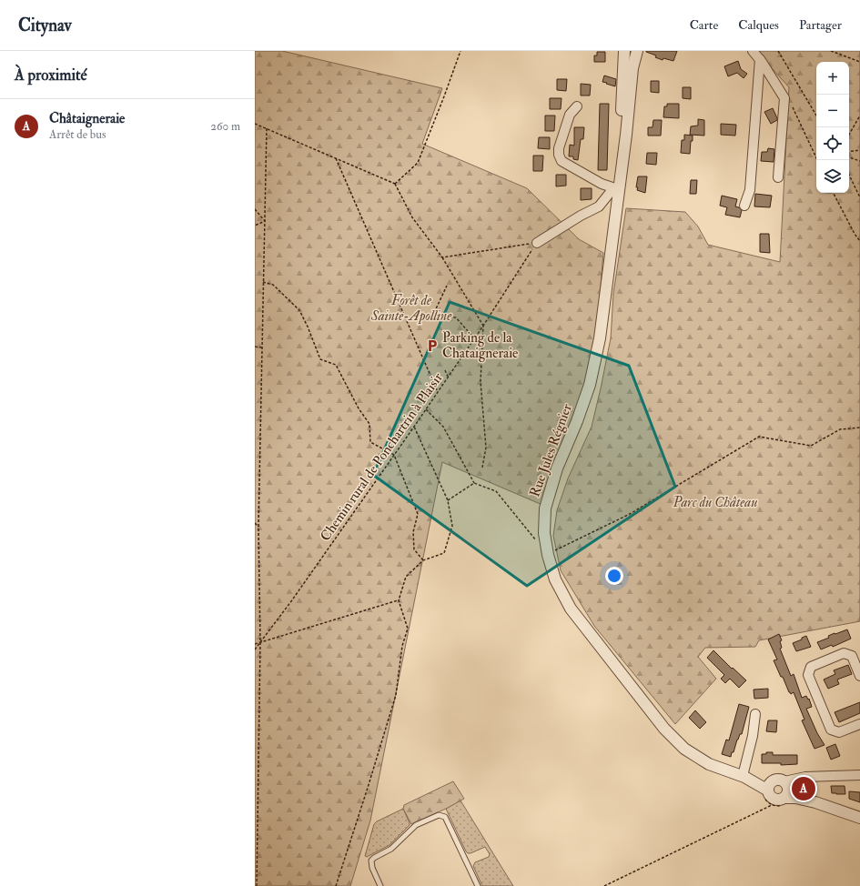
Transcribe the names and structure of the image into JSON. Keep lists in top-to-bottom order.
{
  "streets": {
    "street": ["Rue Jules Régnier"],
    "path": ["Chemin rural de Ponchartrin à Plaisir"]
  },
  "parks": ["Forêt de Sainte-Apolline", "Parc du Château"],
  "places": {
    "parking": ["Parking de la Chataigneraie"]
  },
  "page": {
    "header": "Citynav",
    "nav": ["Carte", "Calques", "Partager"],
    "heading": "À proximité",
    "map_buttons": ["+", "−"],
    "list": [
      {
        "mark": "A",
        "name": "Châtaigneraie",
        "note": "Arrêt de bus",
        "value": "260 m"
      }
    ],
    "pins": "A"
  }
}
